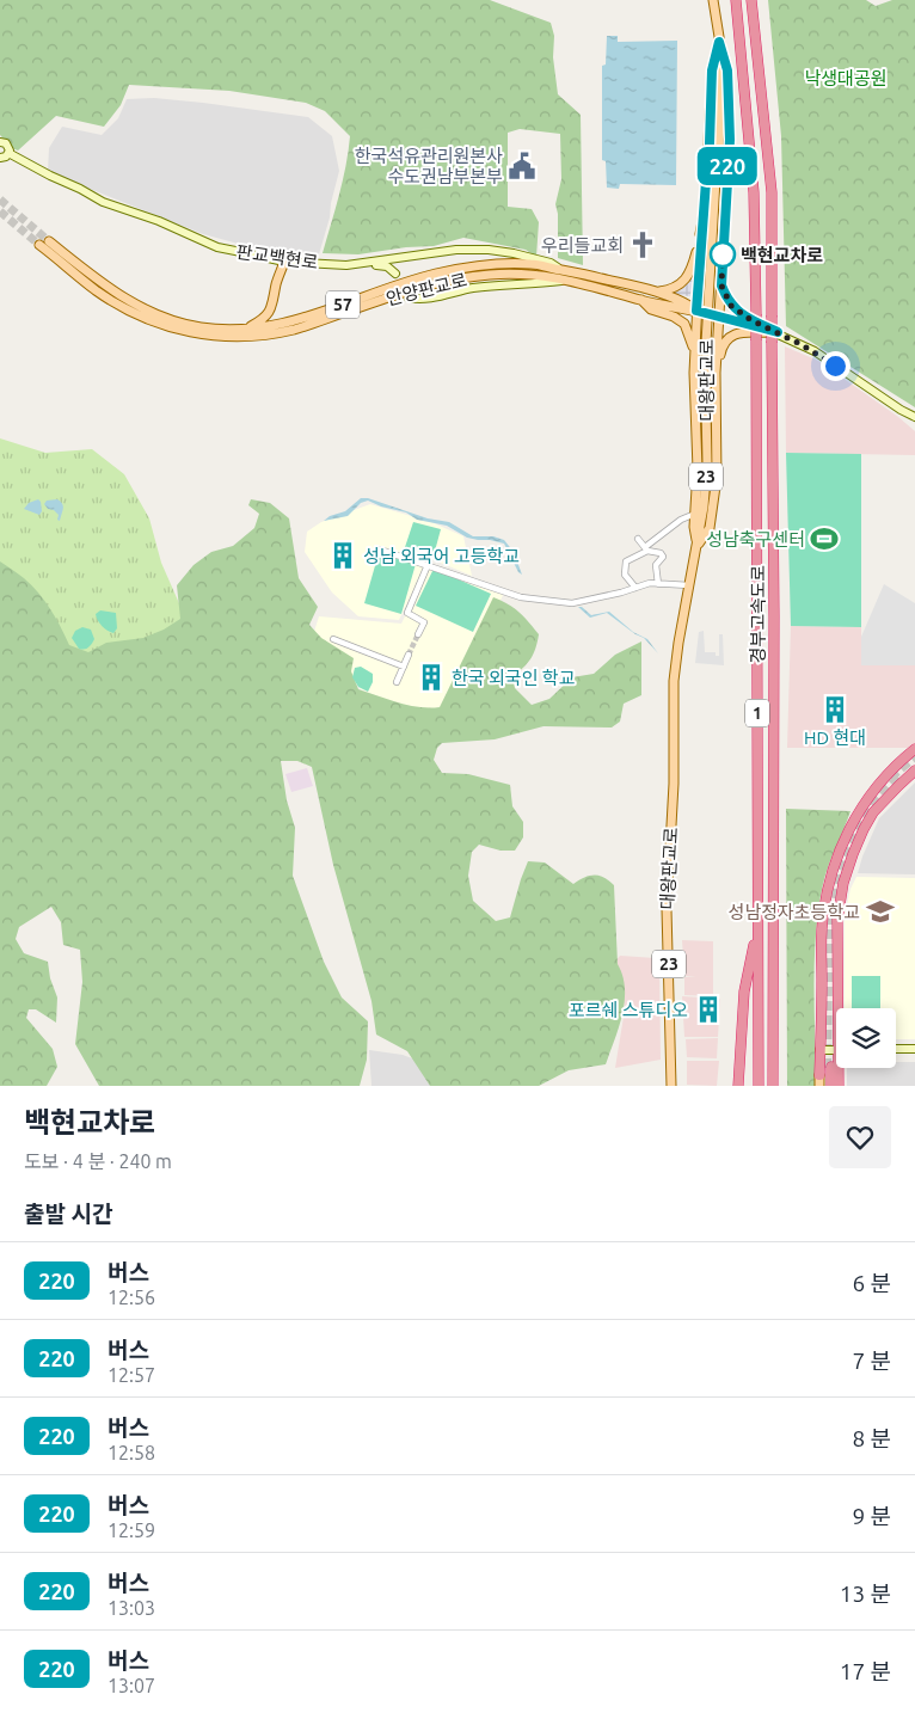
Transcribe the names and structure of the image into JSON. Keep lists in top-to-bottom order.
{
  "streets": {
    "highway": ["경부고속도로", "1"],
    "main road": [
      "안양판교로",
      "57",
      "대왕판교로",
      "23"
    ],
    "street": ["판교백현로"]
  },
  "crossings": [
    ["판교백현로", "안양판교로"],
    ["안양판교로", "대왕판교로"]
  ],
  "parks": ["낙생대공원"],
  "places": {
    "public building": ["한국석유관리원본사 수도권남부본부"],
    "church": ["우리들교회"],
    "other": ["백현교차로"],
    "sports": ["성남축구센터"],
    "building": [
      "성남 외국어 고등학교",
      "한국 외국인 학교",
      "HD 현대",
      "포르쉐 스튜디오"
    ],
    "school or university": ["성남정자초등학교"]
  },
  "lines": ["bus line 220"],
  "page": {
    "on_map": "220",
    "heading": [
      ["백현교차로", "도보 · 4 분 · 240 m"],
      "출발 시간"
    ],
    "list": [
      {
        "mark": "220",
        "name": "버스",
        "note": "12:56",
        "value": "6 분"
      },
      {
        "mark": "220",
        "name": "버스",
        "note": "12:57",
        "value": "7 분"
      },
      {
        "mark": "220",
        "name": "버스",
        "note": "12:58",
        "value": "8 분"
      },
      {
        "mark": "220",
        "name": "버스",
        "note": "12:59",
        "value": "9 분"
      },
      {
        "mark": "220",
        "name": "버스",
        "note": "13:03",
        "value": "13 분"
      },
      {
        "mark": "220",
        "name": "버스",
        "note": "13:07",
        "value": "17 분"
      }
    ]
  }
}
